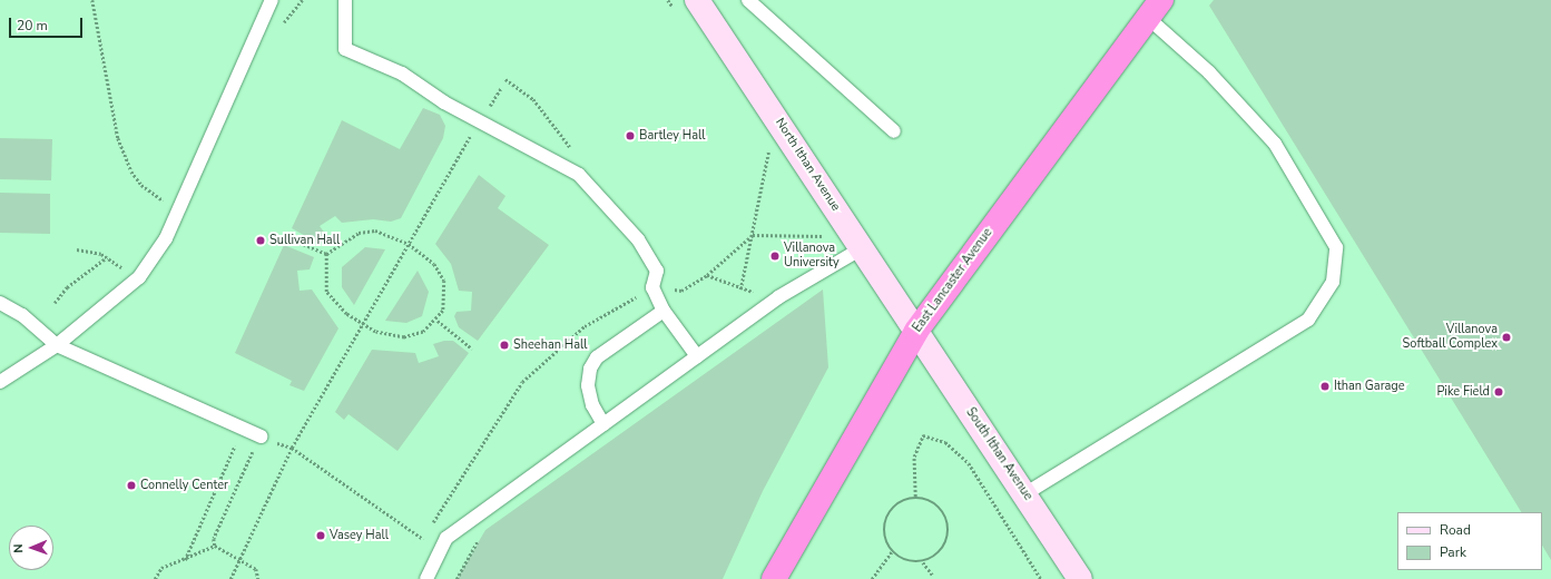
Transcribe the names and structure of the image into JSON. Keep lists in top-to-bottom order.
{
  "streets": {
    "highway": ["East Lancaster Avenue"],
    "street": ["North Ithan Avenue", "South Ithan Avenue"]
  },
  "crossings": [
    ["North Ithan Avenue", "East Lancaster Avenue"],
    ["North Ithan Avenue", "South Ithan Avenue"],
    ["East Lancaster Avenue", "South Ithan Avenue"]
  ],
  "places": [
    "Bartley Hall",
    "Sullivan Hall",
    "Villanova University",
    "Villanova Softball Complex",
    "Sheehan Hall",
    "Ithan Garage",
    "Pike Field",
    "Connelly Center",
    "Vasey Hall"
  ],
  "legend": ["Road", "Park"],
  "scale_bar": "20 m",
  "north": "left"
}
